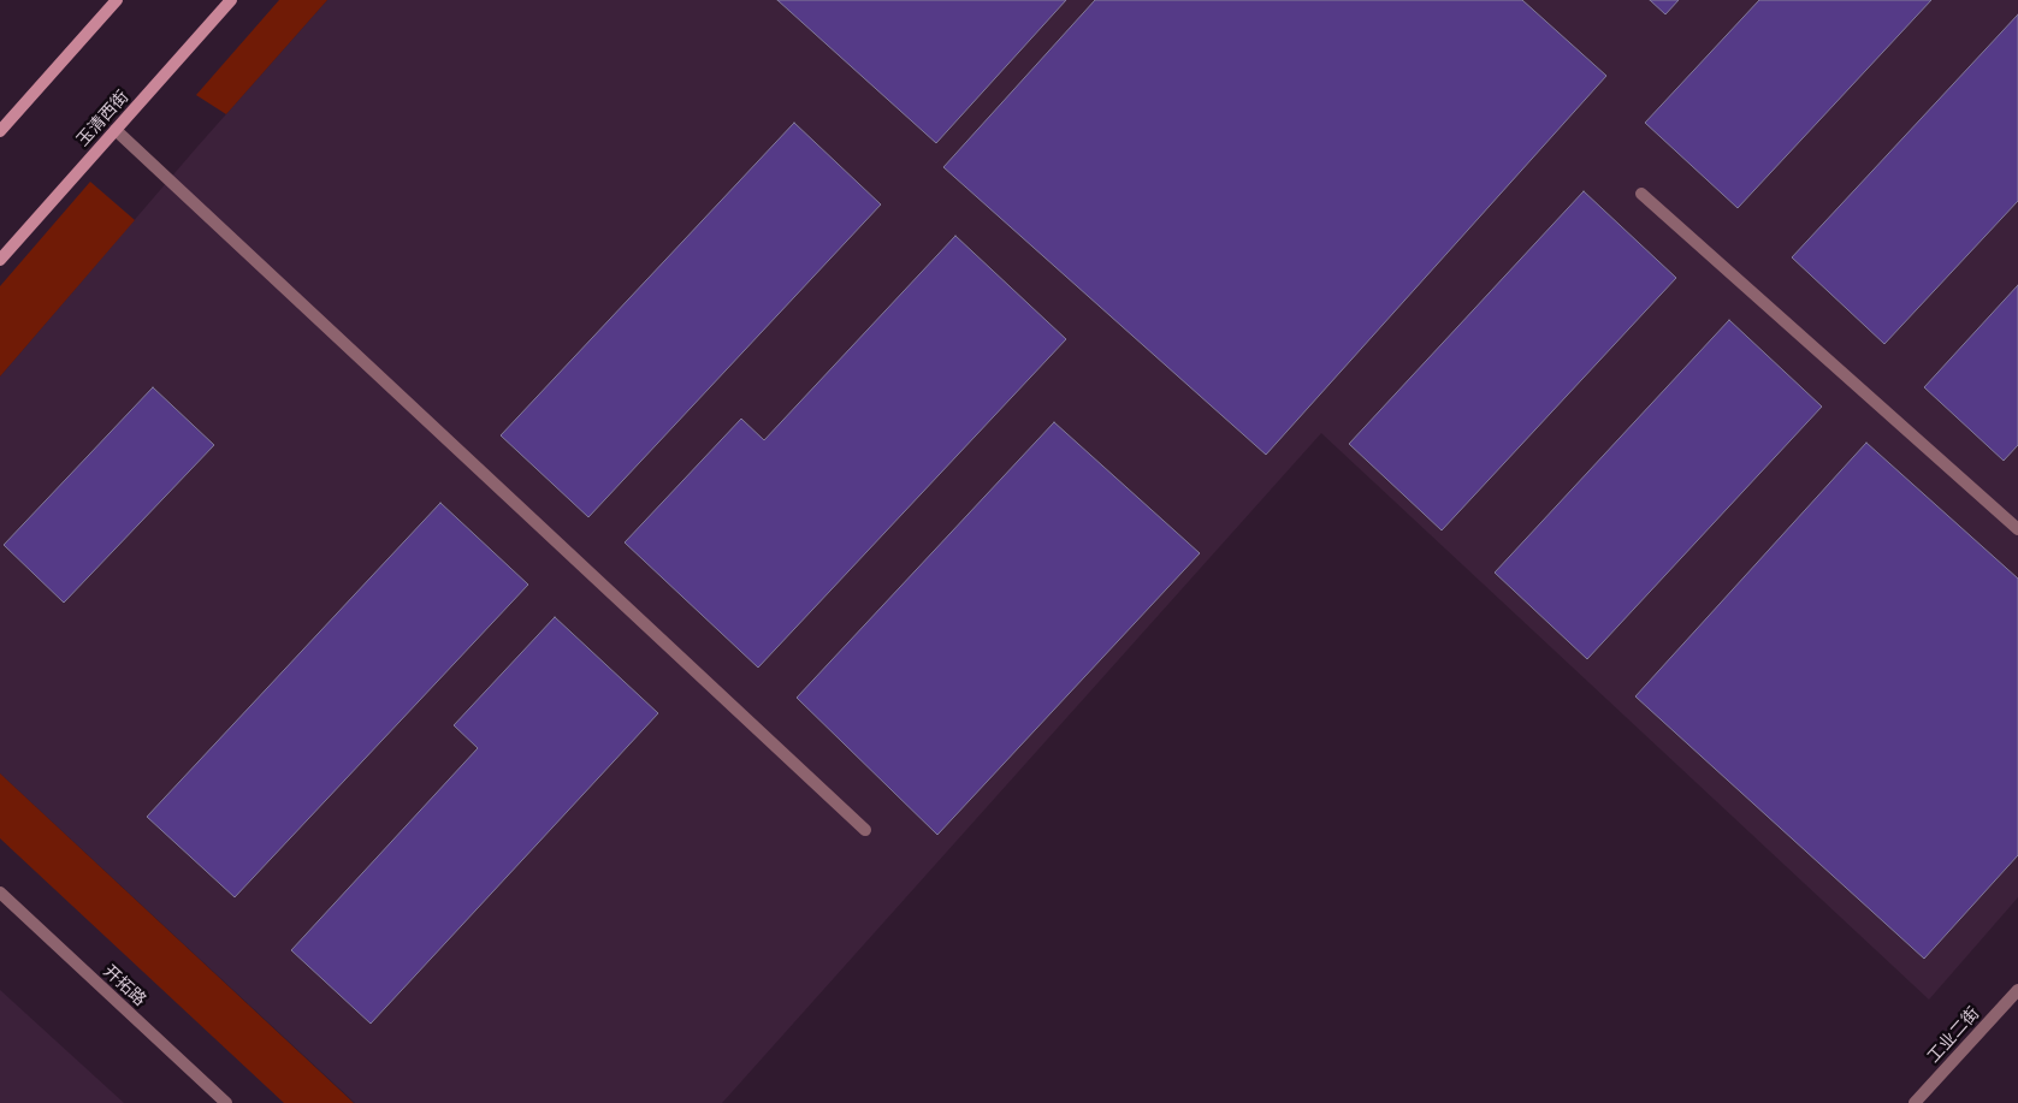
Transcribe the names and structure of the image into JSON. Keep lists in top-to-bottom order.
{
  "streets": {
    "main road": ["玉清西街"],
    "street": ["开拓路", "工业二街"]
  }
}
